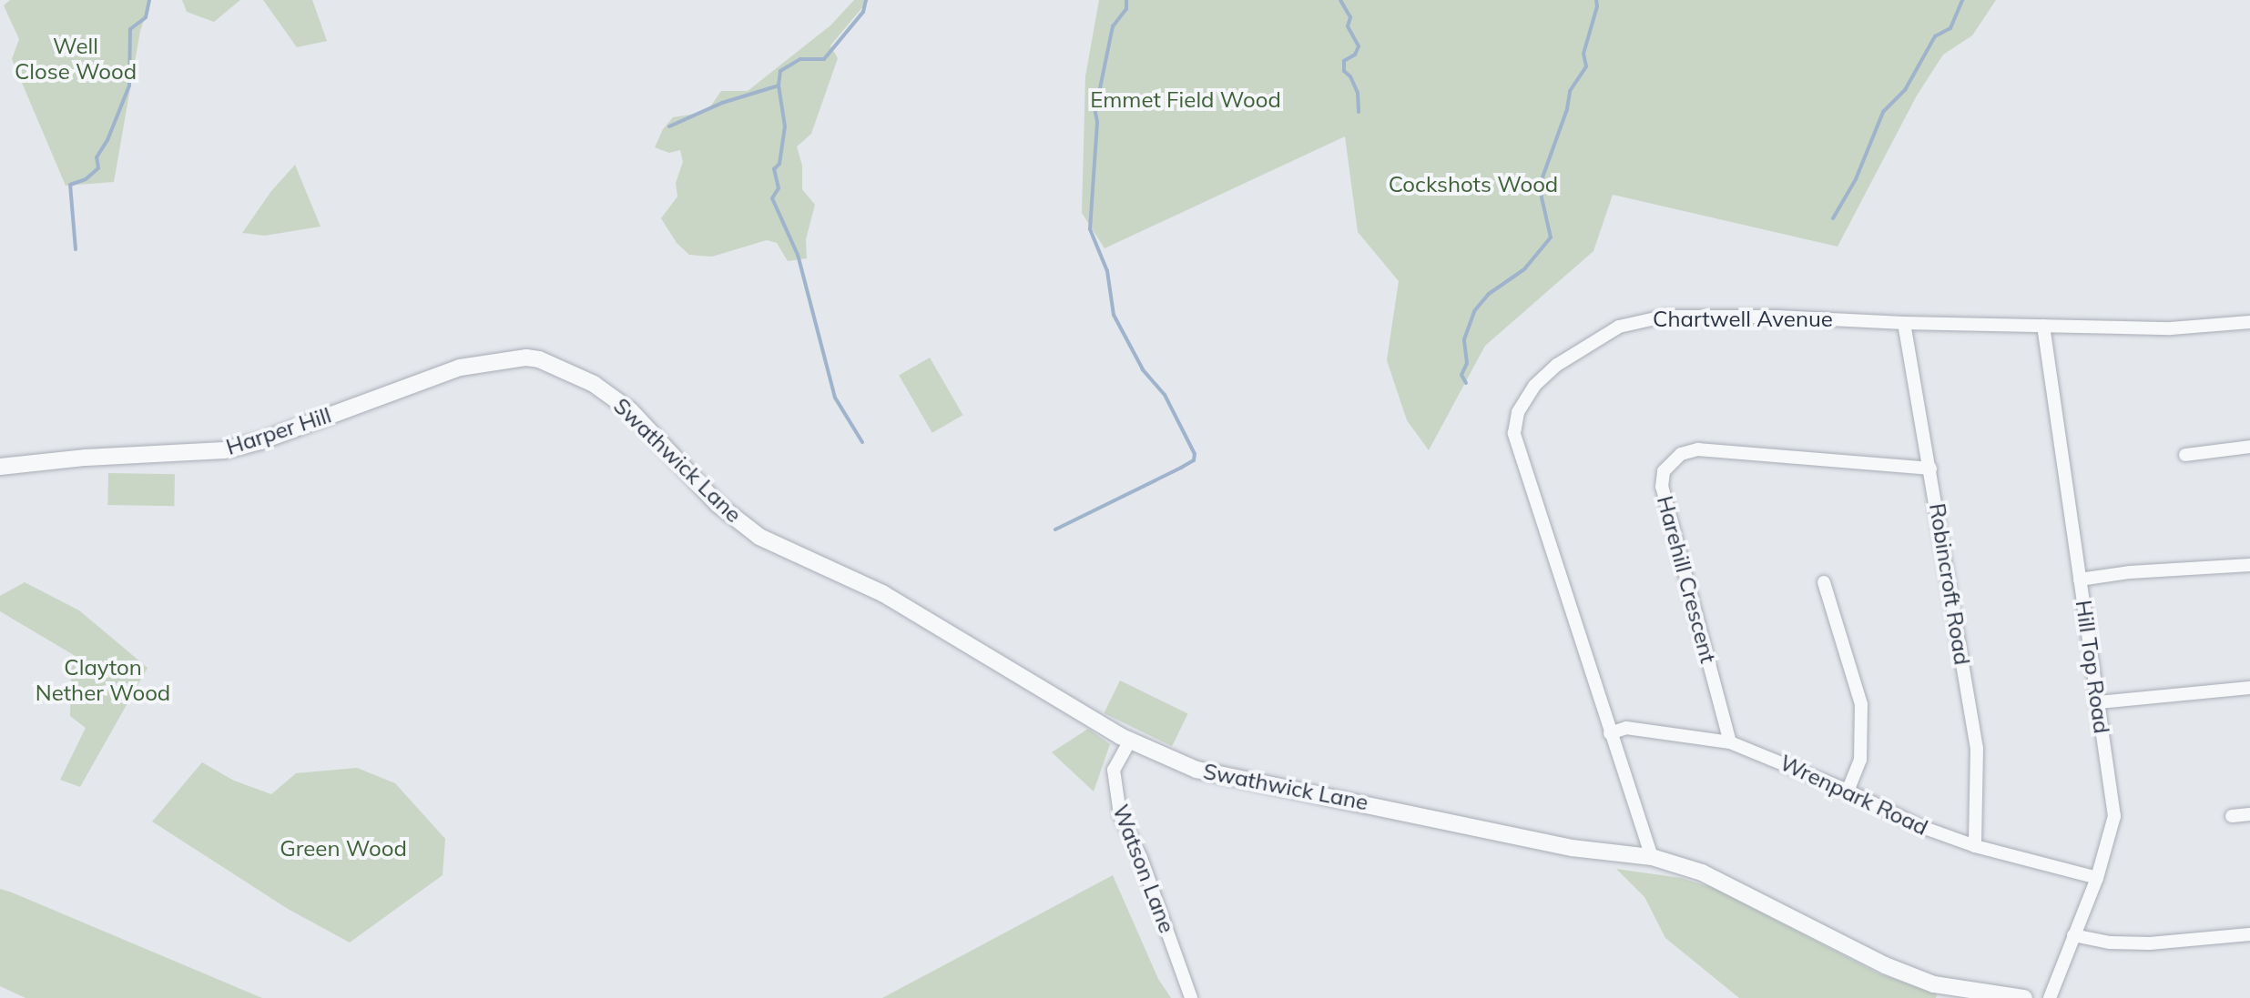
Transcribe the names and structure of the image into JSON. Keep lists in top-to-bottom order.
{
  "streets": {
    "street": [
      "Chartwell Avenue",
      "Harper Hill",
      "Swathwick Lane",
      "Harehill Crescent",
      "Robincroft Road",
      "Hill Top Road",
      "Wrenpark Road",
      "Watson Lane"
    ]
  },
  "crossings": [
    ["Chartwell Avenue", "Swathwick Lane"],
    ["Chartwell Avenue", "Robincroft Road"],
    ["Chartwell Avenue", "Hill Top Road"],
    ["Chartwell Avenue", "Wrenpark Road"],
    ["Harper Hill", "Swathwick Lane"],
    ["Swathwick Lane", "Watson Lane"],
    ["Harehill Crescent", "Robincroft Road"],
    ["Harehill Crescent", "Wrenpark Road"],
    ["Robincroft Road", "Wrenpark Road"],
    ["Hill Top Road", "Wrenpark Road"]
  ],
  "parks": [
    "Well Close Wood",
    "Emmet Field Wood",
    "Cockshots Wood",
    "Clayton Nether Wood",
    "Green Wood"
  ]
}
